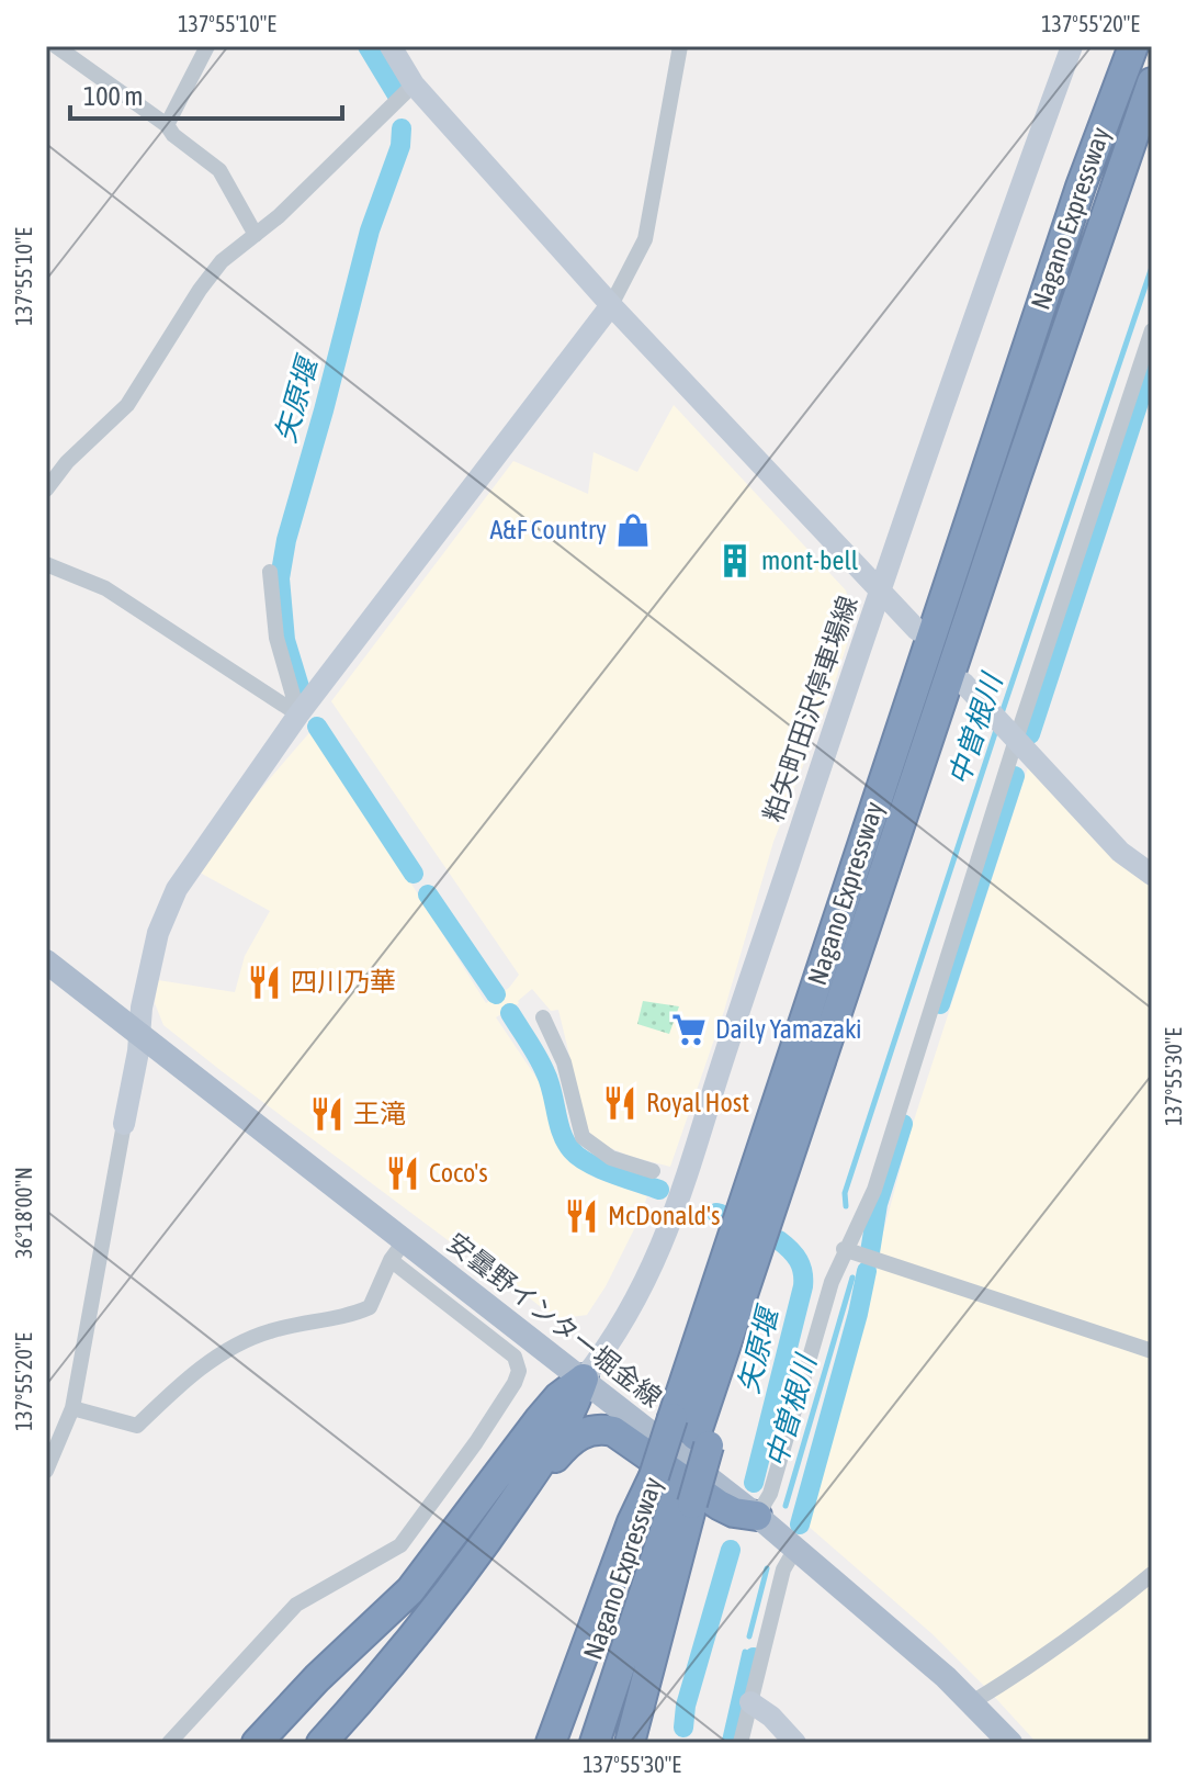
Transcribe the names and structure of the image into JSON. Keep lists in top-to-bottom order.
{
  "streets": {
    "highway": ["Nagano Expressway"],
    "main road": ["安曇野インター堀金線"],
    "street": ["粕矢町田沢停車場線"]
  },
  "crossings": [
    ["粕矢町田沢停車場線", "安曇野インター堀金線"]
  ],
  "water": ["矢原堰", "中曽根川"],
  "places": {
    "shop": ["A&F Country"],
    "building": ["mont-bell"],
    "restaurant": [
      "四川乃華",
      "Royal Host",
      "王滝",
      "Coco's",
      "McDonald's"
    ],
    "supermarket": ["Daily Yamazaki"]
  },
  "scale_bar": "100 m",
  "coordinates": [
    "137°55'10\"E",
    "137°55'20\"E",
    "137°55'30\"E",
    "36°18'00\"N"
  ]
}
